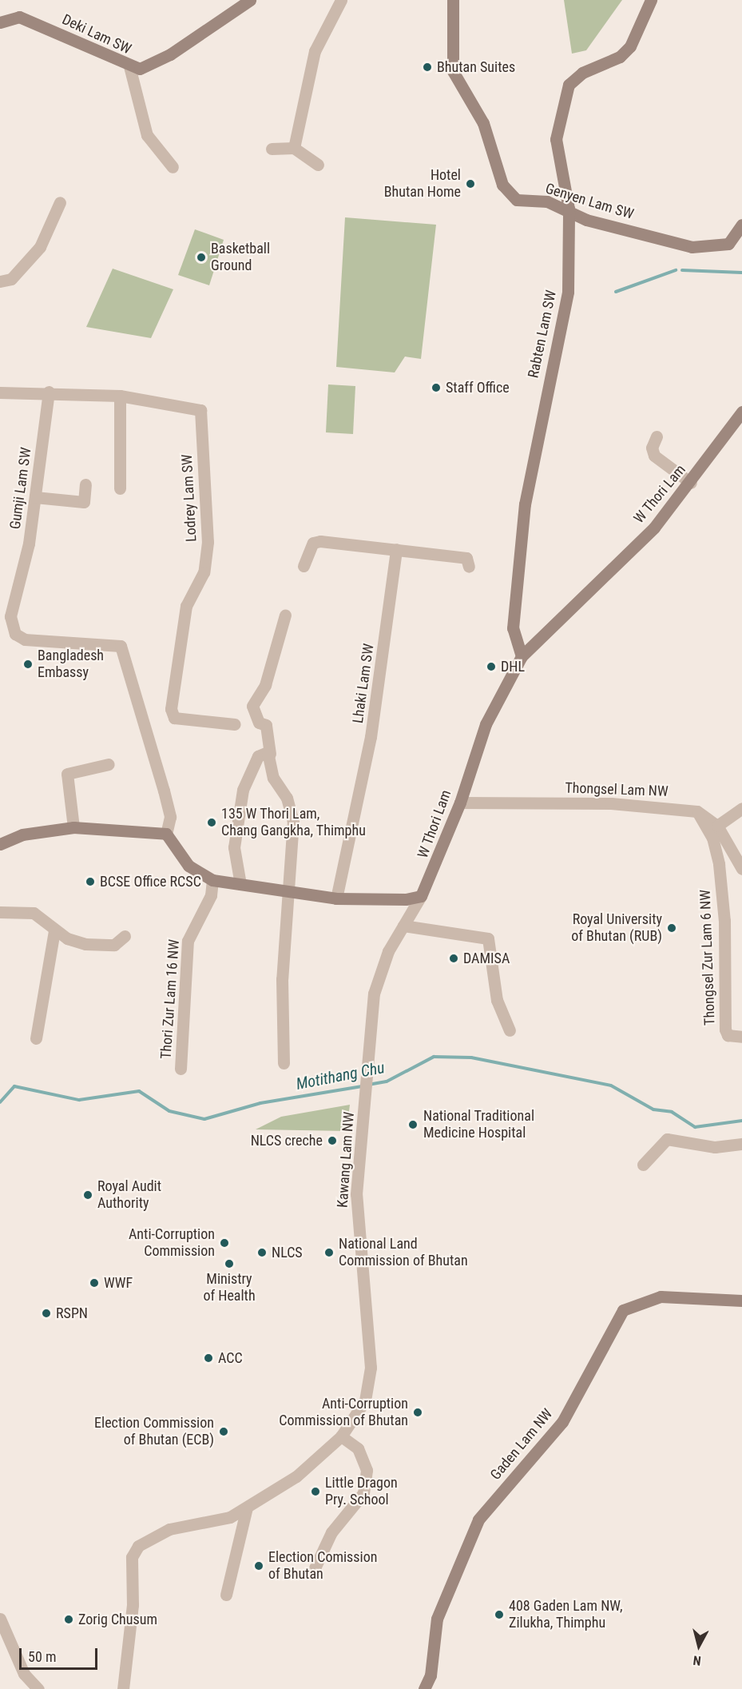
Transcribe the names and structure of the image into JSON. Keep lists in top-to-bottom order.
{
  "streets": {
    "main road": [
      "Deki Lam SW",
      "Genyen Lam SW",
      "Rabten Lam SW",
      "W Thori Lam",
      "Gaden Lam NW"
    ],
    "street": [
      "Gumji Lam SW",
      "Lodrey Lam SW",
      "Lhaki Lam SW",
      "Thongsel Lam NW",
      "Thongsel Zur Lam 6 NW",
      "Thori Zur Lam 16 NW",
      "Kawang Lam NW"
    ]
  },
  "crossings": [
    ["Genyen Lam SW", "Rabten Lam SW"],
    ["Rabten Lam SW", "W Thori Lam"],
    ["Gumji Lam SW", "Lodrey Lam SW"],
    ["W Thori Lam", "Thongsel Lam NW"],
    ["W Thori Lam", "Kawang Lam NW"],
    ["Thongsel Lam NW", "Thongsel Zur Lam 6 NW"]
  ],
  "water": ["Motithang Chu"],
  "places": [
    "Bhutan Suites",
    "Hotel Bhutan Home",
    "Basketball Ground",
    "Staff Office",
    "Bangladesh Embassy",
    "DHL",
    "135 W Thori Lam, Chang Gangkha, Thimphu",
    "BCSE Office RCSC",
    "Royal University of Bhutan (RUB)",
    "DAMISA",
    "National Traditional Medicine Hospital",
    "NLCS creche",
    "Royal Audit Authority",
    "Anti-Corruption Commission",
    "NLCS",
    "National Land Commission of Bhutan",
    "Ministry of Health",
    "WWF",
    "RSPN",
    "ACC",
    "Anti-Corruption Commission of Bhutan",
    "Election Commission of Bhutan (ECB)",
    "Little Dragon Pry. School",
    "Election Comission of Bhutan",
    "408 Gaden Lam NW, Zilukha, Thimphu",
    "Zorig Chusum"
  ],
  "scale_bar": "50 m",
  "north": "bottom"
}
